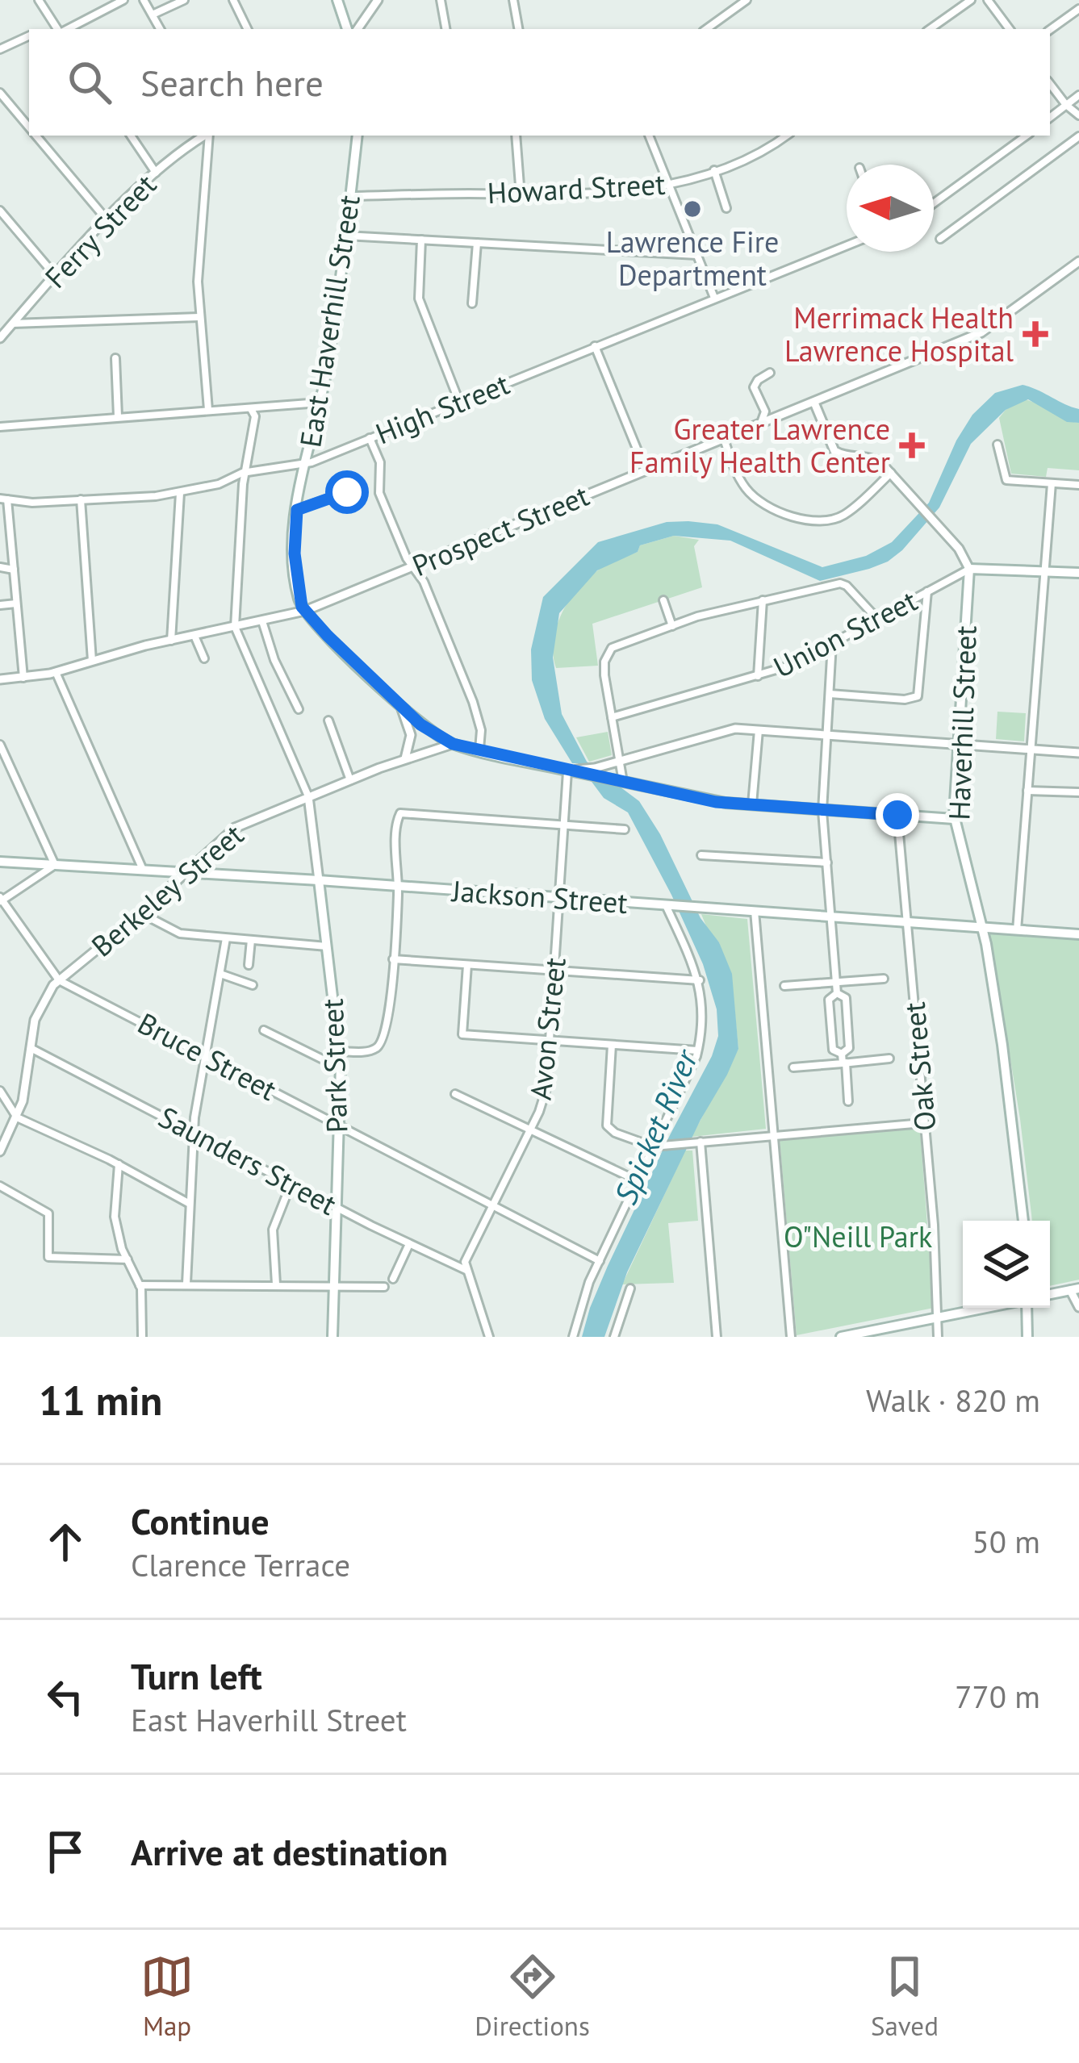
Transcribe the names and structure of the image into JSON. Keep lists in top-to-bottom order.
{
  "streets": {
    "main road": [
      "East Haverhill Street",
      "Union Street",
      "Haverhill Street",
      "Jackson Street",
      "Park Street"
    ],
    "street": [
      "Howard Street",
      "Ferry Street",
      "High Street",
      "Prospect Street",
      "Berkeley Street",
      "Avon Street",
      "Bruce Street",
      "Oak Street",
      "Saunders Street"
    ]
  },
  "crossings": [
    ["Howard Street", "East Haverhill Street"],
    ["East Haverhill Street", "High Street"],
    ["East Haverhill Street", "Prospect Street"],
    ["Union Street", "Haverhill Street"],
    ["Haverhill Street", "Jackson Street"],
    ["Berkeley Street", "Jackson Street"],
    ["Berkeley Street", "Bruce Street"],
    ["Berkeley Street", "Park Street"],
    ["Berkeley Street", "Saunders Street"],
    ["Jackson Street", "Avon Street"],
    ["Jackson Street", "Park Street"],
    ["Jackson Street", "Oak Street"],
    ["Avon Street", "Bruce Street"],
    ["Avon Street", "Saunders Street"],
    ["Bruce Street", "Park Street"],
    ["Park Street", "Saunders Street"]
  ],
  "water": ["Spicket River"],
  "parks": ["O\"Neill Park"],
  "places": {
    "other": ["Lawrence Fire Department"],
    "health": ["Merrimack Health Lawrence Hospital", "Greater Lawrence Family Health Center"]
  },
  "north": "left",
  "page": {
    "search": "Search here",
    "heading": ["11 min", "Walk · 820 m"],
    "list": [
      ["Continue", "Clarence Terrace", "50 m"],
      ["Turn left", "East Haverhill Street", "770 m"],
      "Arrive at destination"
    ],
    "nav": ["Map", "Directions", "Saved"]
  }
}
